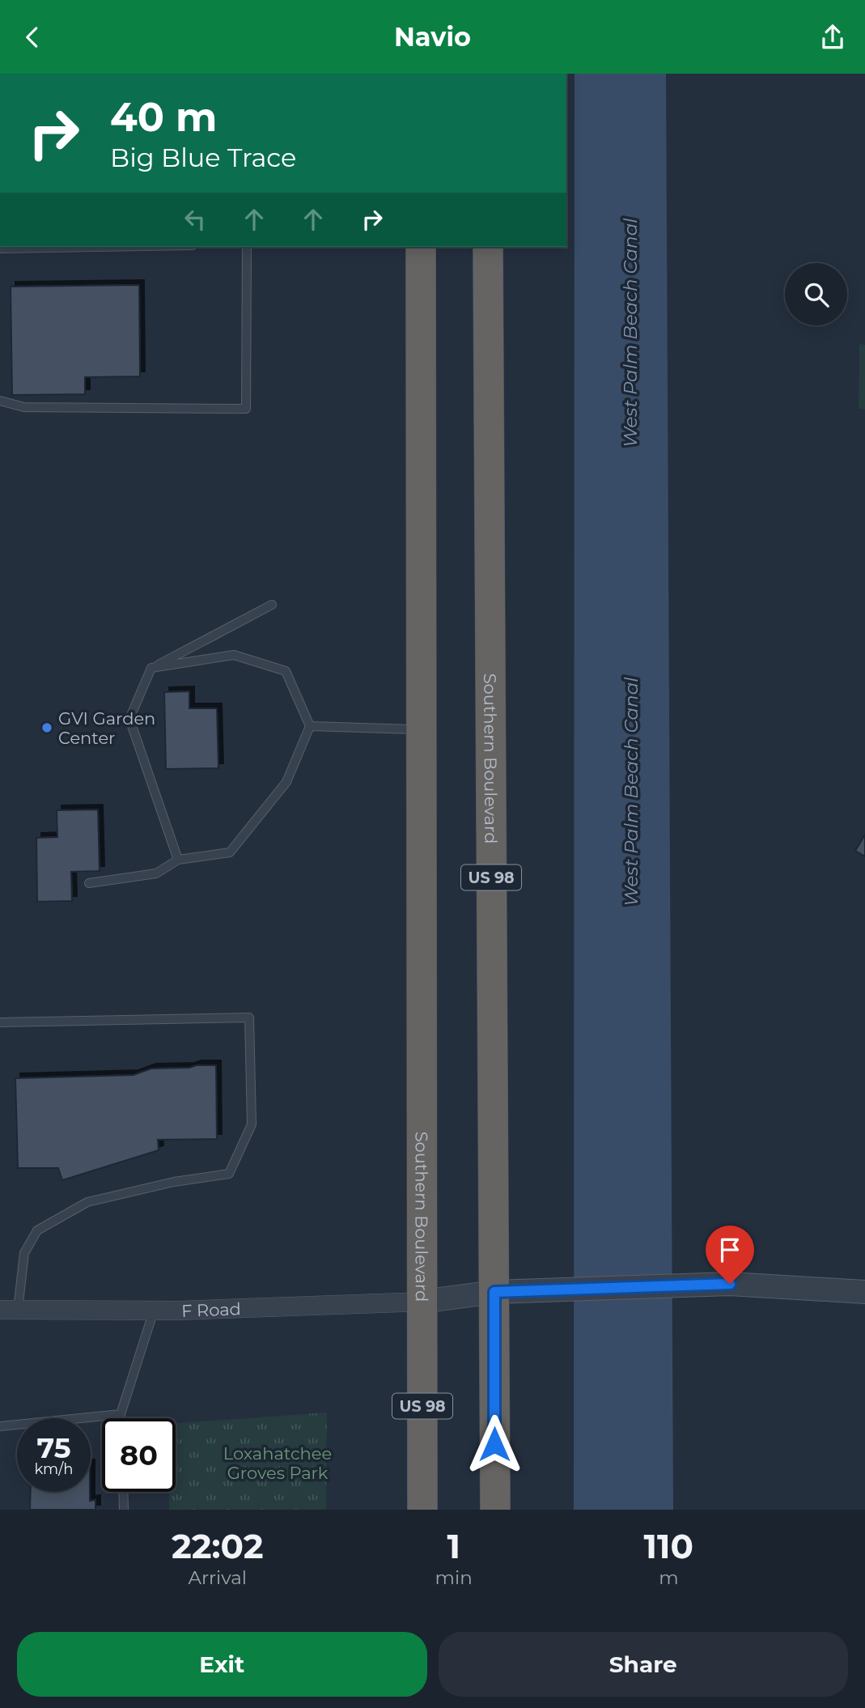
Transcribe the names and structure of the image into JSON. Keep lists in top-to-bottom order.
{
  "streets": {
    "highway": ["Southern Boulevard", "US 98"],
    "street": ["F Road"]
  },
  "crossings": [
    ["Southern Boulevard", "F Road"]
  ],
  "water": ["West Palm Beach Canal"],
  "parks": ["Loxahatchee Groves Park"],
  "places": ["GVI Garden Center"],
  "page": {
    "header": "Navio",
    "turn": ["40 m", "Big Blue Trace"],
    "speed": "75 km/h",
    "limit": "80",
    "eta": [
      "22:02",
      "Arrival",
      "1",
      "min",
      "110",
      "m"
    ],
    "buttons": ["Exit", "Share"]
  }
}
